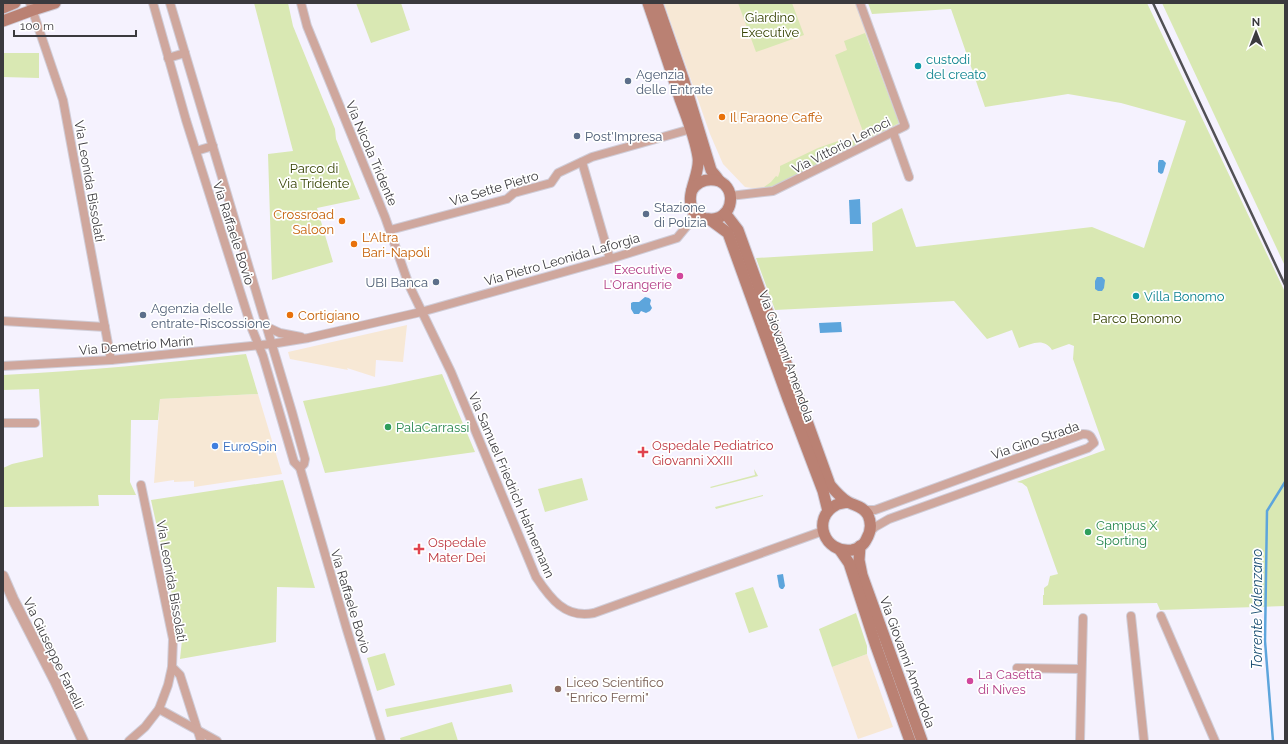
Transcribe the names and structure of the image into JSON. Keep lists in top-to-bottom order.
{
  "streets": {
    "main road": ["Via Giovanni Amendola"],
    "street": [
      "Via Vittorio Lenoci",
      "Via Nicola Tridente",
      "Via Leonida Bissolati",
      "Via Sette Pietro",
      "Via Raffaele Bovio",
      "Via Pietro Leonida Laforgia",
      "Via Demetrio Marin",
      "Via Gino Strada",
      "Via Samuel Friedrich Hahnemann",
      "Via Giuseppe Fanelli"
    ]
  },
  "crossings": [
    ["Via Vittorio Lenoci", "Via Pietro Leonida Laforgia"],
    ["Via Vittorio Lenoci", "Via Giovanni Amendola"],
    ["Via Nicola Tridente", "Via Sette Pietro"],
    ["Via Nicola Tridente", "Via Pietro Leonida Laforgia"],
    ["Via Nicola Tridente", "Via Samuel Friedrich Hahnemann"],
    ["Via Leonida Bissolati", "Via Demetrio Marin"],
    ["Via Raffaele Bovio", "Via Demetrio Marin"],
    ["Via Pietro Leonida Laforgia", "Via Demetrio Marin"],
    ["Via Pietro Leonida Laforgia", "Via Giovanni Amendola"],
    ["Via Pietro Leonida Laforgia", "Via Samuel Friedrich Hahnemann"],
    ["Via Giovanni Amendola", "Via Gino Strada"],
    ["Via Giovanni Amendola", "Via Samuel Friedrich Hahnemann"],
    ["Via Gino Strada", "Via Samuel Friedrich Hahnemann"]
  ],
  "water": ["Torrente Valenzano"],
  "parks": ["Giardino Executive", "Parco di Via Tridente", "Parco Bonomo"],
  "places": {
    "other": [
      "custodi del creato",
      "Agenzia delle Entrate",
      "Il Faraone Caffè",
      "Post'Impresa",
      "Stazione di Polizia",
      "Crossroad Saloon",
      "L'Altra Bari-Napoli",
      "Executive L'Orangerie",
      "UBI Banca",
      "Villa Bonomo",
      "Agenzia delle entrate-Riscossione",
      "Cortigiano",
      "PalaCarrassi",
      "EuroSpin",
      "Campus X Sporting",
      "La Casetta di Nives",
      "Liceo Scientifico \"Enrico Fermi\""
    ],
    "health": ["Ospedale Pediatrico Giovanni XXIII", "Ospedale Mater Dei"]
  },
  "scale_bar": "100 m",
  "north": "top"
}
